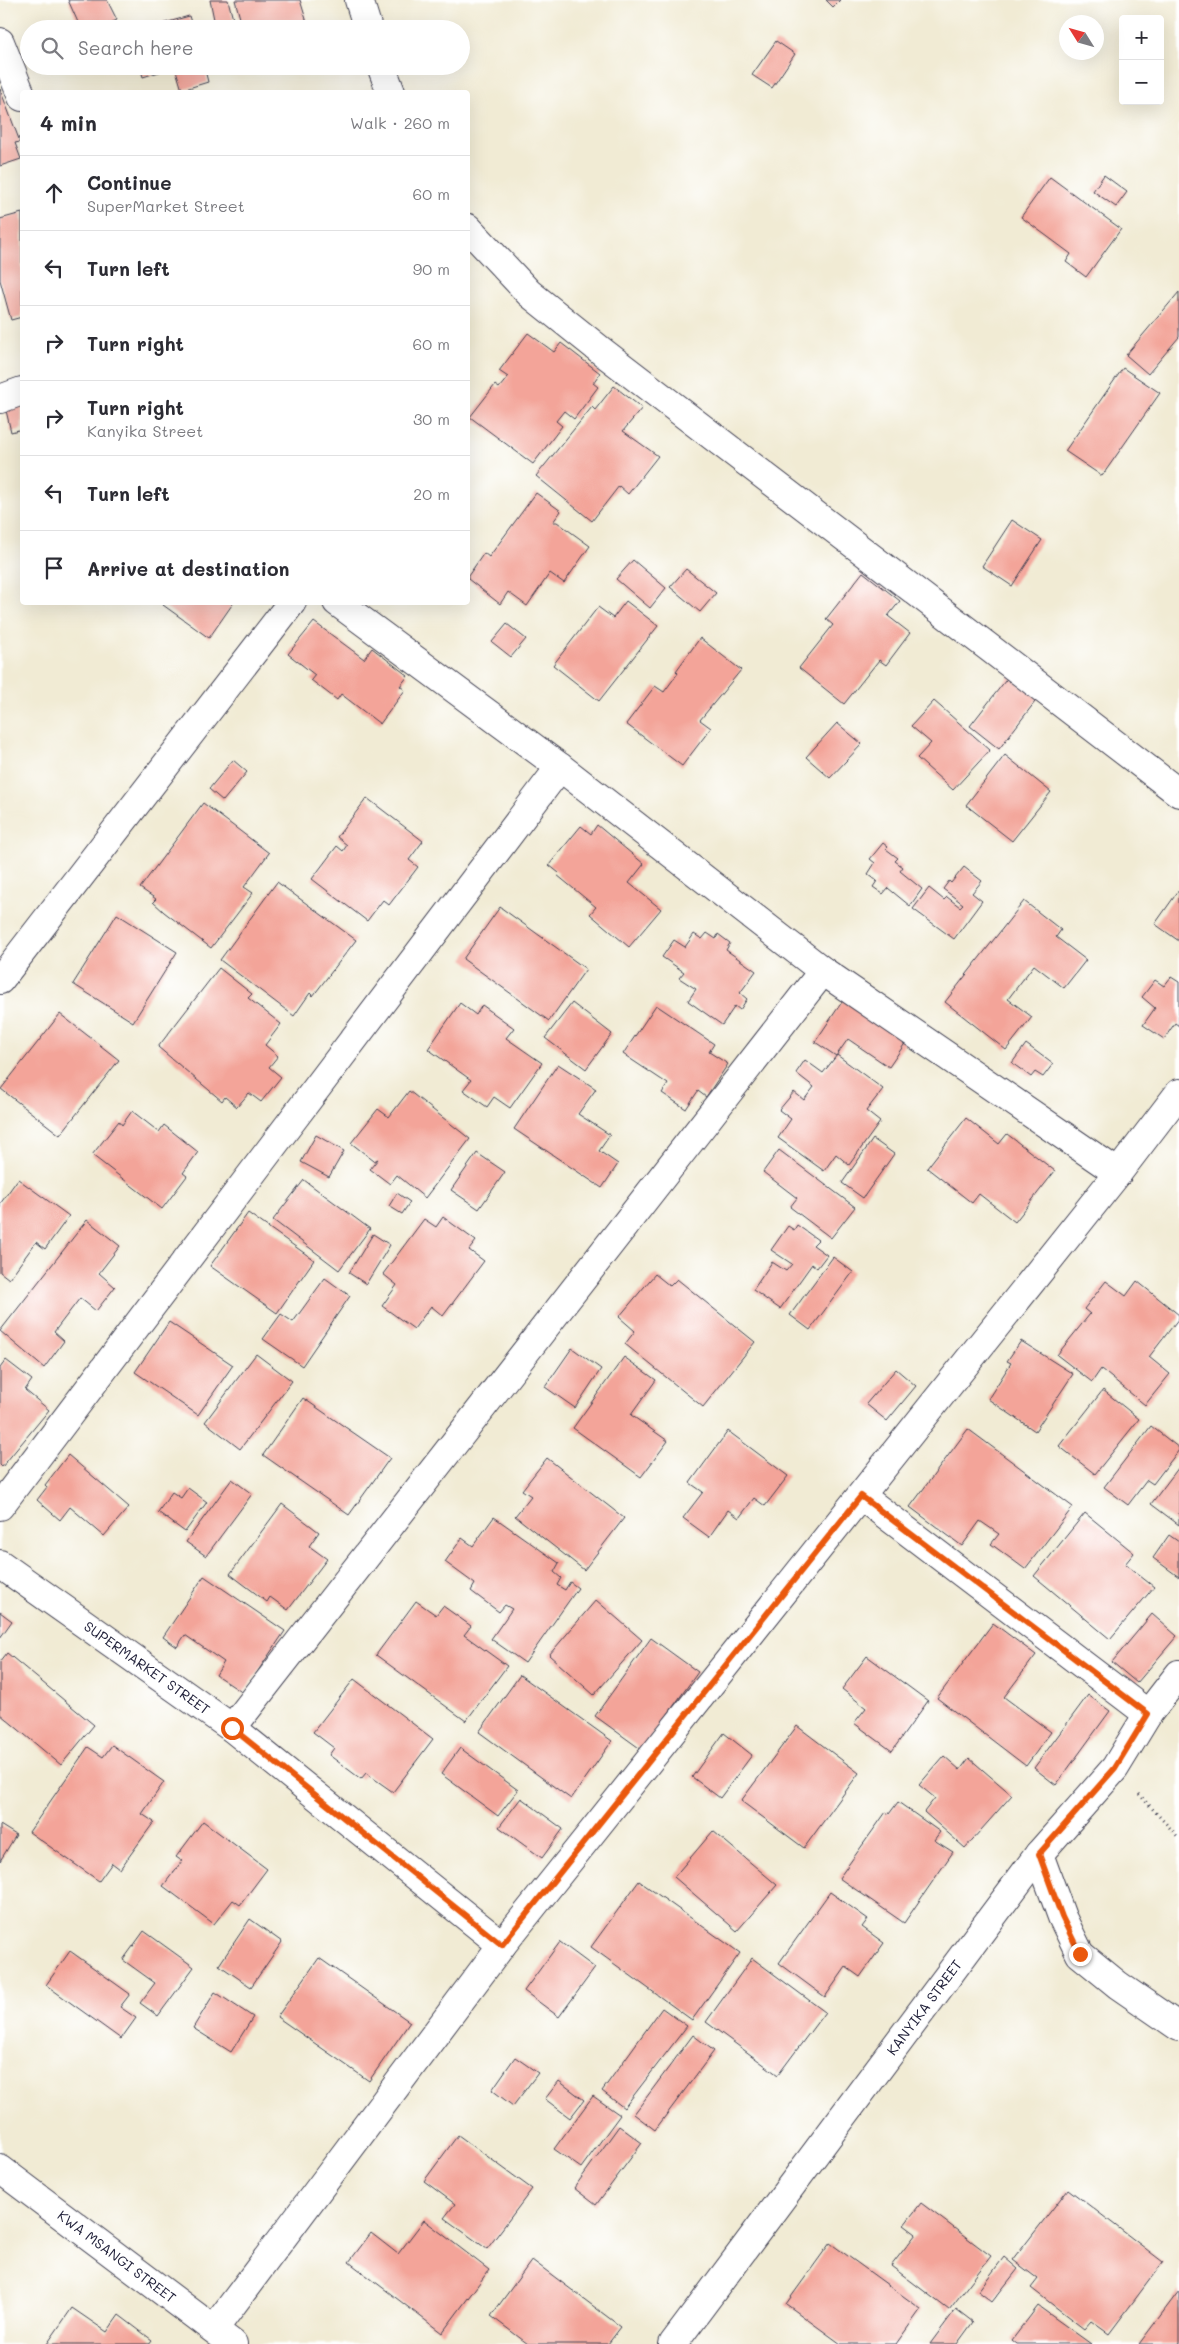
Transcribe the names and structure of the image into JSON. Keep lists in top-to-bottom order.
{
  "streets": {
    "street": ["SUPERMARKET STREET", "KANYIKA STREET", "KWA MSANGI STREET"]
  },
  "north": "top left",
  "page": {
    "map_buttons": ["+", "−"],
    "search": "Search here",
    "heading": ["4 min", "Walk · 260 m"],
    "list": [
      ["Continue", "SuperMarket Street", "60 m"],
      ["Turn left", "90 m"],
      ["Turn right", "60 m"],
      ["Turn right", "Kanyika Street", "30 m"],
      ["Turn left", "20 m"],
      "Arrive at destination"
    ]
  }
}
